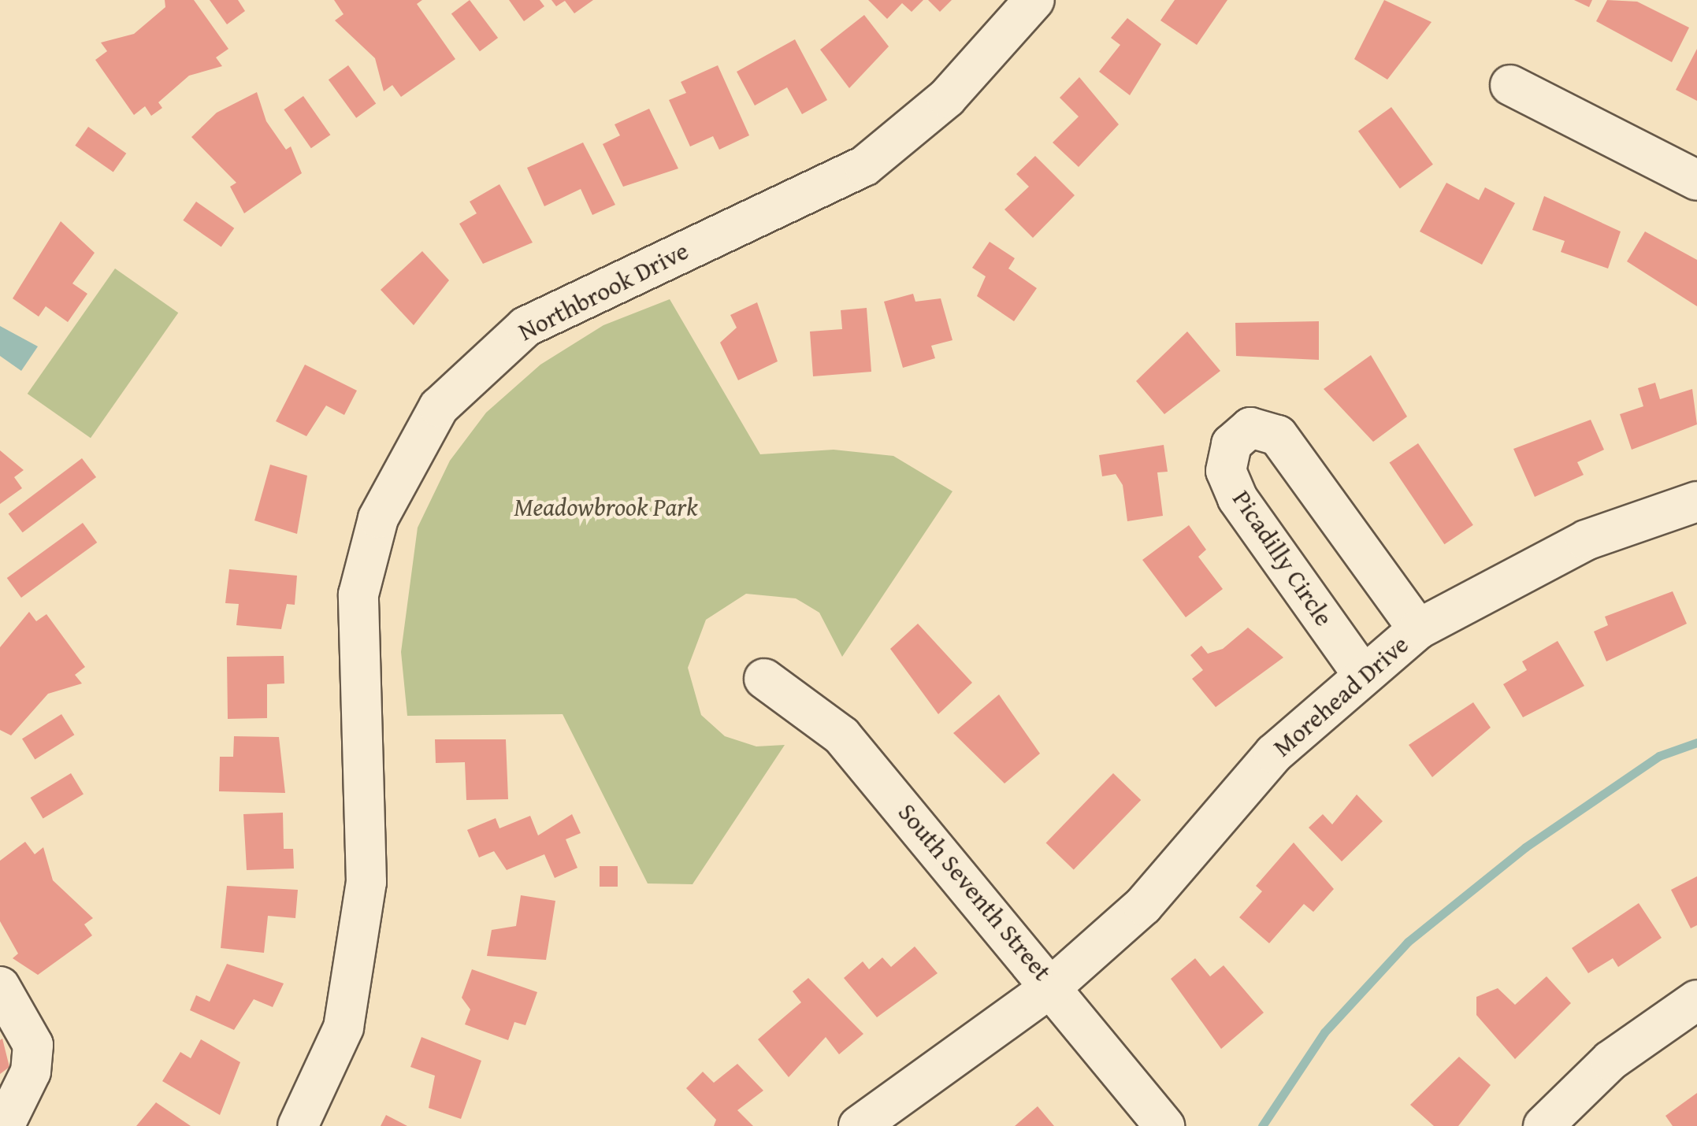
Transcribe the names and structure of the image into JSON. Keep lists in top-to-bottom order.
{
  "streets": {
    "street": [
      "Northbrook Drive",
      "Picadilly Circle",
      "Morehead Drive",
      "South Seventh Street"
    ]
  },
  "crossings": [
    ["Picadilly Circle", "Morehead Drive"],
    ["Morehead Drive", "South Seventh Street"]
  ],
  "parks": ["Meadowbrook Park"]
}
